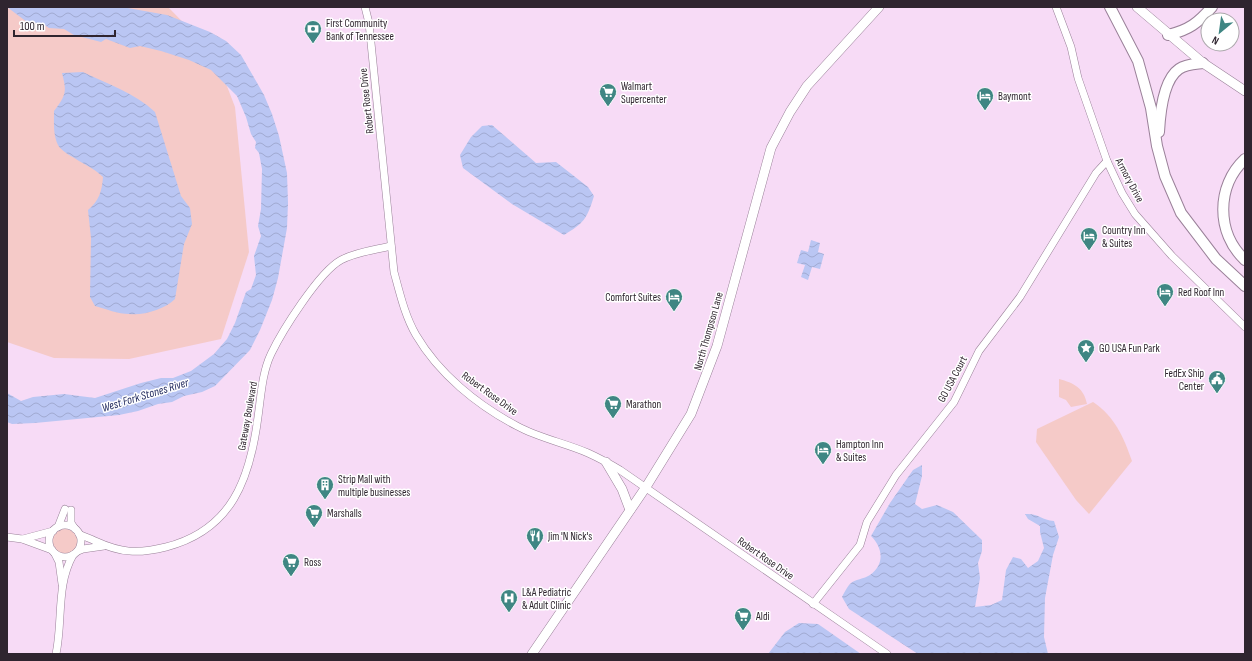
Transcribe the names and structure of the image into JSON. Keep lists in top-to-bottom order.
{
  "streets": {
    "main road": ["North Thompson Lane"],
    "street": [
      "Robert Rose Drive",
      "Armory Drive",
      "GO USA Court",
      "Gateway Boulevard"
    ]
  },
  "crossings": [
    ["Robert Rose Drive", "North Thompson Lane"],
    ["Robert Rose Drive", "GO USA Court"],
    ["Robert Rose Drive", "Gateway Boulevard"],
    ["Armory Drive", "GO USA Court"]
  ],
  "water": ["West Fork Stones River"],
  "places": {
    "bank": ["First Community Bank of Tennessee"],
    "supermarket": [
      "Walmart Supercenter",
      "Marathon",
      "Marshalls",
      "Ross",
      "Aldi"
    ],
    "hotel": [
      "Baymont",
      "Country Inn & Suites",
      "Red Roof Inn",
      "Comfort Suites",
      "Hampton Inn & Suites"
    ],
    "place": ["GO USA Fun Park"],
    "public building": ["FedEx Ship Center"],
    "building": ["Strip Mall with multiple businesses"],
    "restaurant": ["Jim 'N Nick's"],
    "hospital": ["L&A Pediatric & Adult Clinic"]
  },
  "scale_bar": "100 m",
  "north": "bottom left"
}
